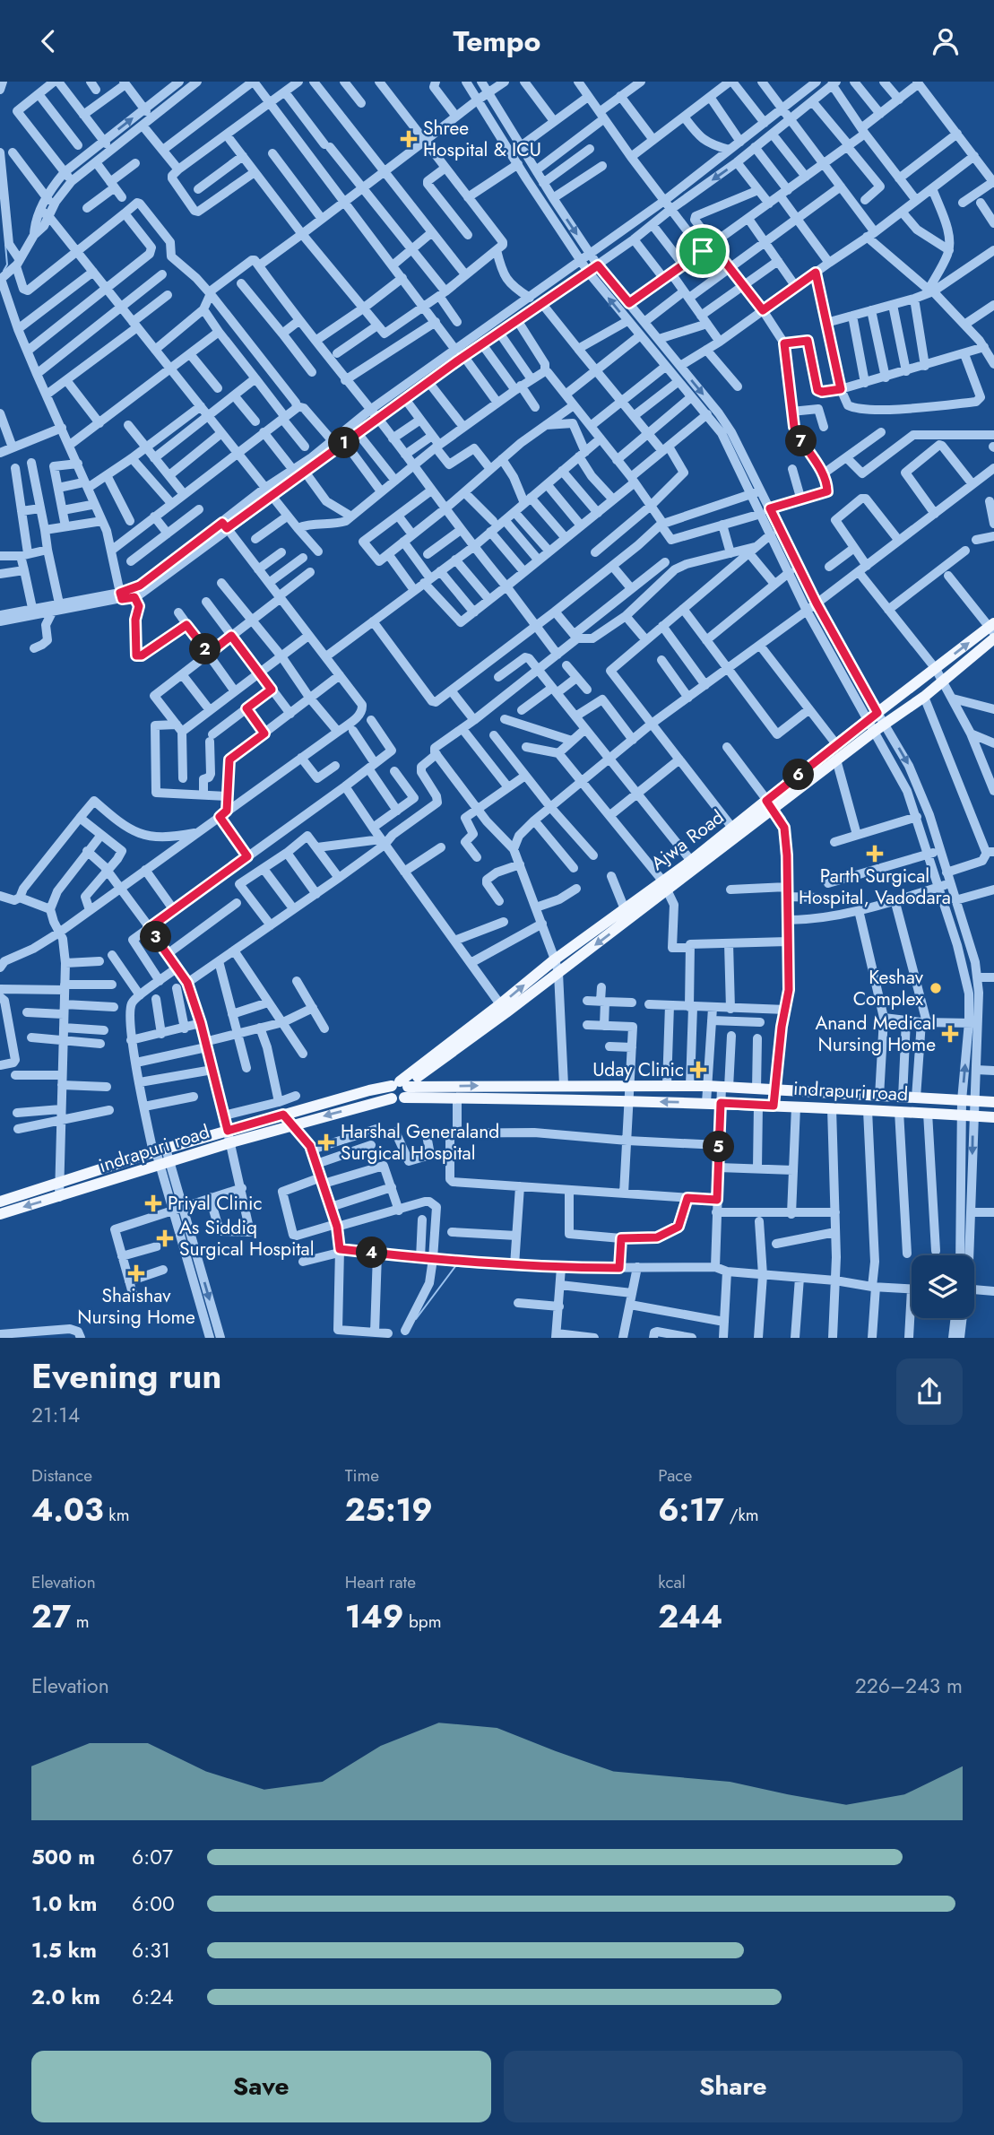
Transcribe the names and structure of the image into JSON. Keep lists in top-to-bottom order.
{
  "streets": {
    "main road": ["Ajwa Road", "indrapuri road"]
  },
  "crossings": [
    ["Ajwa Road", "indrapuri road"]
  ],
  "places": {
    "health": [
      "Shree Hospital & ICU",
      "Parth Surgical Hospital, Vadodara",
      "Anand Medical Nursing Home",
      "Uday Clinic",
      "Harshal Generaland Surgical Hospital",
      "Priyal Clinic",
      "As Siddiq Surgical Hospital",
      "Shaishav Nursing Home"
    ],
    "other": ["Keshav Complex"]
  },
  "page": {
    "header": "Tempo",
    "pins": [
      "7",
      "1",
      "2",
      "6",
      "3",
      "5",
      "4"
    ],
    "heading": ["Evening run", "21:14"],
    "stats": [
      ["Distance", "4.03 km"],
      ["Time", "25:19"],
      ["Pace", "6:17 /km"],
      ["Elevation", "27 m"],
      ["Heart rate", "149 bpm"],
      ["kcal", "244"]
    ],
    "chart": ["Elevation", "226–243 m"],
    "list": [
      {
        "name": "500 m",
        "note": "6:07"
      },
      {
        "name": "1.0 km",
        "note": "6:00"
      },
      {
        "name": "1.5 km",
        "note": "6:31"
      },
      {
        "name": "2.0 km",
        "note": "6:24"
      }
    ],
    "buttons": ["Save", "Share"]
  }
}
